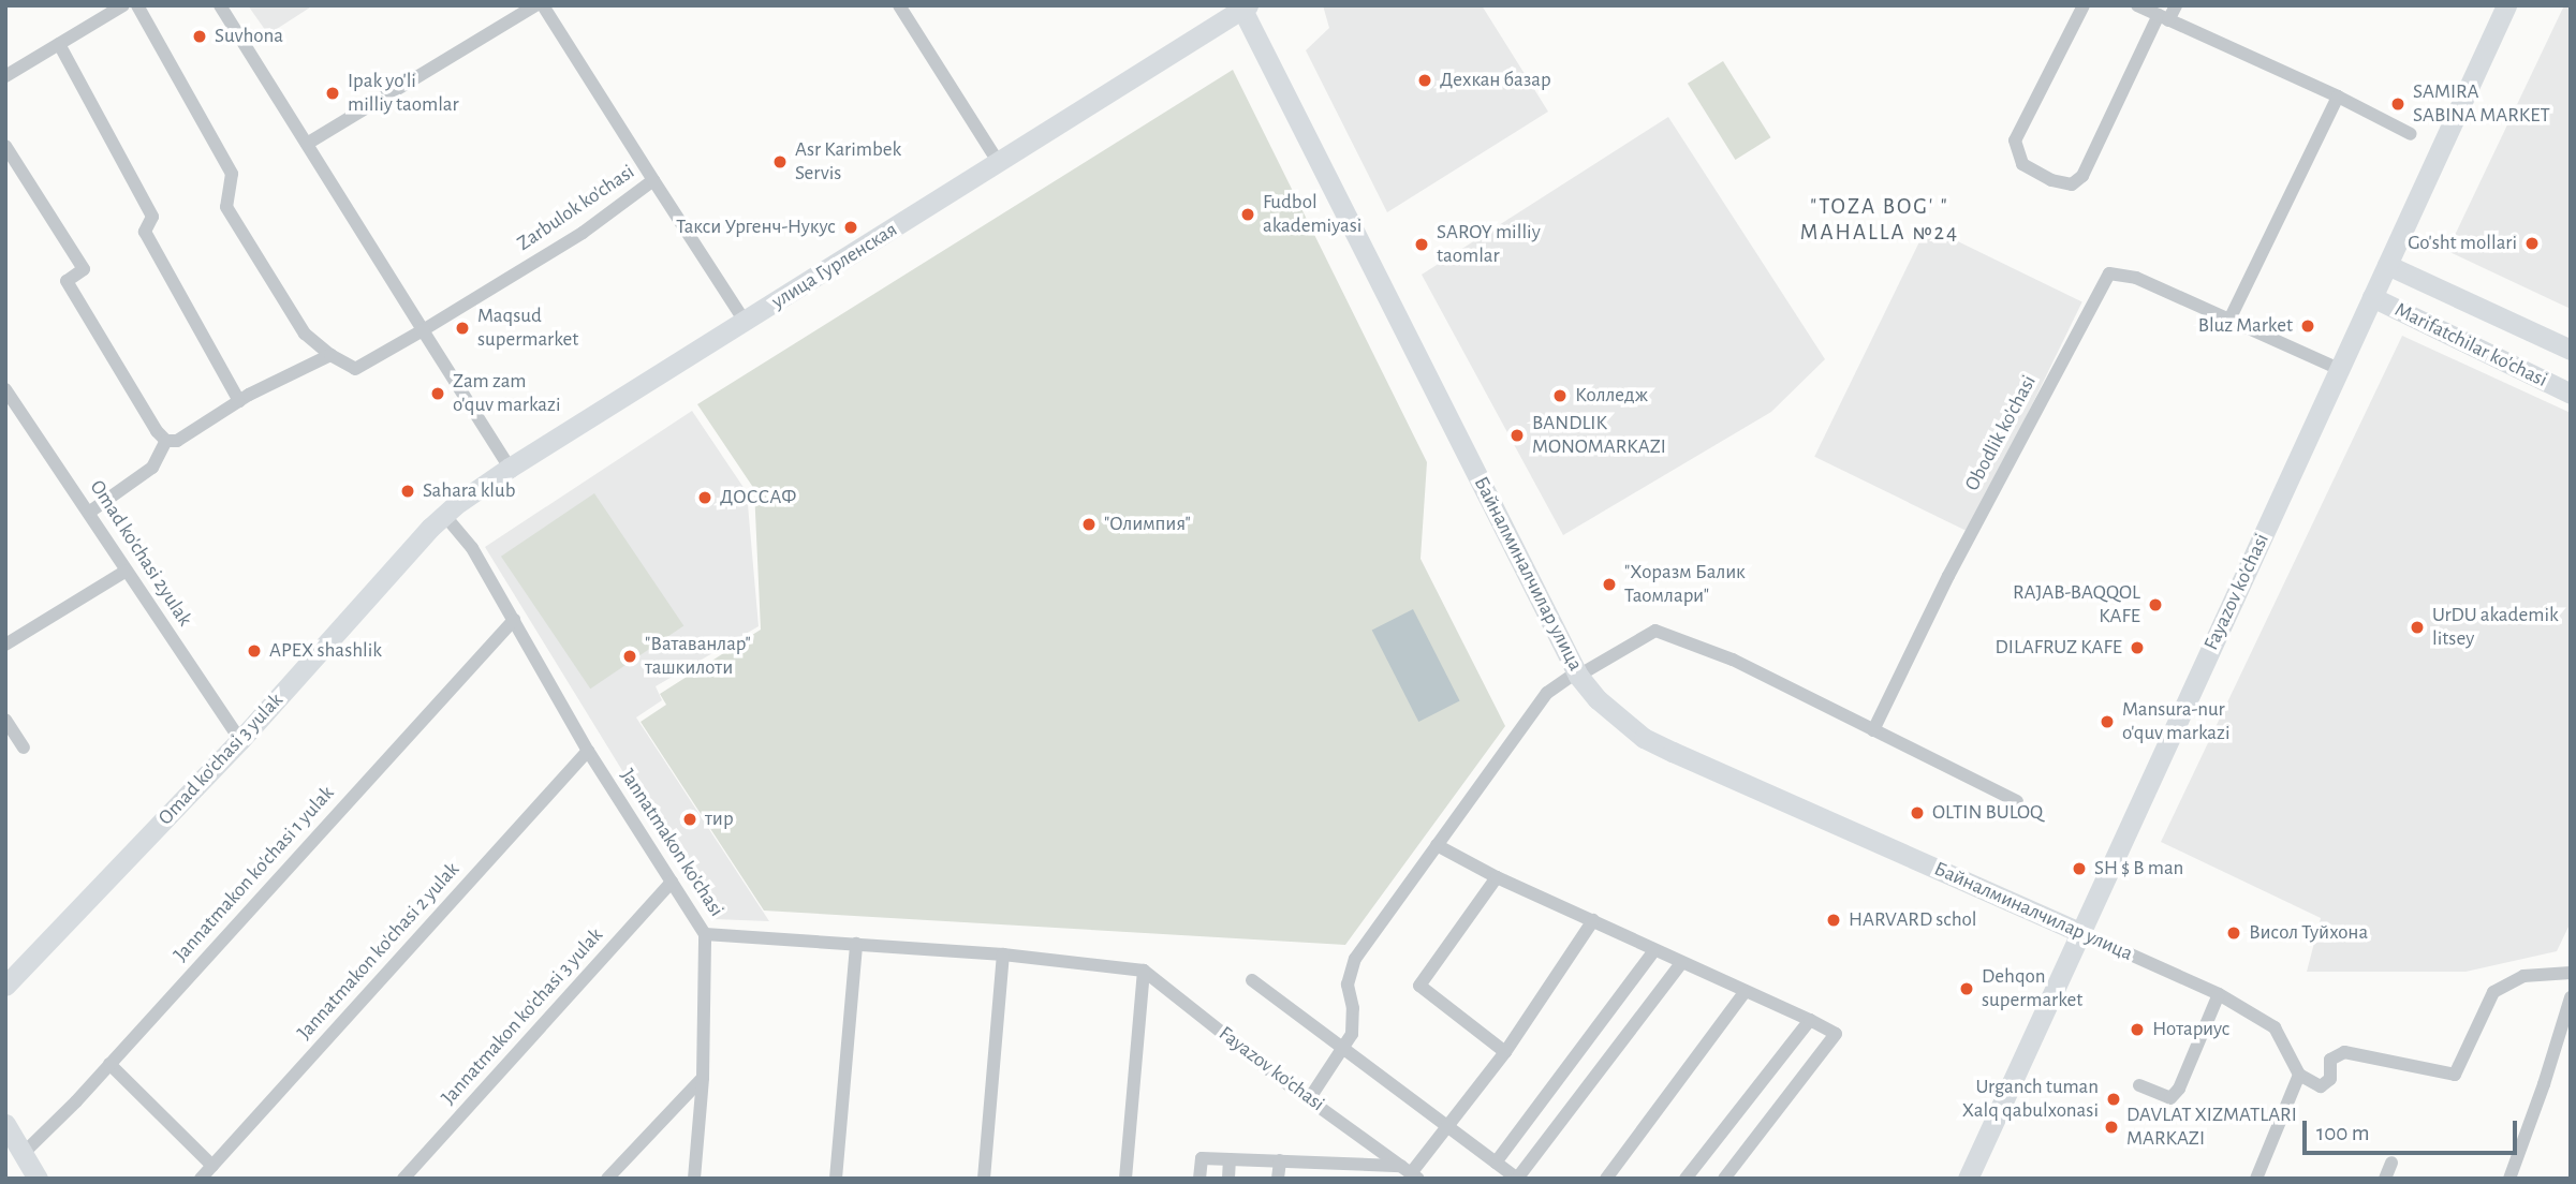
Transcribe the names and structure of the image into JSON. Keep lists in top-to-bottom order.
{
  "streets": {
    "street": [
      "Zarbulok ko'chasi",
      "улица Гурленская",
      "Marifatchilar ko'chasi",
      "Obodlik ko'chasi",
      "Omad ko'chasi 2yulak",
      "Байналминалчилар улица",
      "Fayazov ko'chasi",
      "Omad ko'chasi 3 yulak",
      "Jannatmakon ko'chasi",
      "Jannatmakon ko'chasi 1 yulak",
      "Jannatmakon ko'chasi 2 yulak",
      "Jannatmakon ko'chasi 3 yulak"
    ]
  },
  "crossings": [
    ["улица Гурленская", "Байналминалчилар улица"],
    ["улица Гурленская", "Omad ko'chasi 3 yulak"],
    ["улица Гурленская", "Jannatmakon ko'chasi"],
    ["Marifatchilar ko'chasi", "Fayazov ko'chasi"],
    ["Obodlik ko'chasi", "Fayazov ko'chasi"],
    ["Omad ko'chasi 2yulak", "Omad ko'chasi 3 yulak"],
    ["Байналминалчилар улица", "Fayazov ko'chasi"],
    ["Fayazov ko'chasi", "Jannatmakon ko'chasi"],
    ["Omad ko'chasi 3 yulak", "Jannatmakon ko'chasi"],
    ["Jannatmakon ko'chasi", "Jannatmakon ko'chasi 1 yulak"],
    ["Jannatmakon ko'chasi", "Jannatmakon ko'chasi 2 yulak"],
    ["Jannatmakon ko'chasi", "Jannatmakon ko'chasi 3 yulak"]
  ],
  "districts": ["\"TOZA BOG' \" MAHALLA №24"],
  "places": [
    "Suvhona",
    "Дехкан базар",
    "Ipak yo'li milliy taomlar",
    "SAMIRA SABINA MARKET",
    "Asr Karimbek Servis",
    "Fudbol akademiyasi",
    "Такси Ургенч-Нукус",
    "Go'sht mollari",
    "SAROY milliy taomlar",
    "Bluz Market",
    "Maqsud supermarket",
    "Zam zam o'quv markazi",
    "Колледж",
    "BANDLIK MONOMARKAZI",
    "Sahara klub",
    "ДОССАФ",
    "\"Олимпия\"",
    "\"Хоразм Балик Таомлари\"",
    "RAJAB-BAQQOL KAFE",
    "UrDU akademik litsey",
    "DILAFRUZ KAFE",
    "APEX shashlik",
    "\"Ватаванлар\" ташкилоти",
    "Mansura-nur o'quv markazi",
    "OLTIN BULOQ",
    "тир",
    "SH $ B man",
    "HARVARD schol",
    "Висол Туйхона",
    "Dehqon supermarket",
    "Нотариус",
    "Urganch tuman Xalq qabulxonasi",
    "DAVLAT XIZMATLARI MARKAZI"
  ],
  "scale_bar": "100 m"
}
